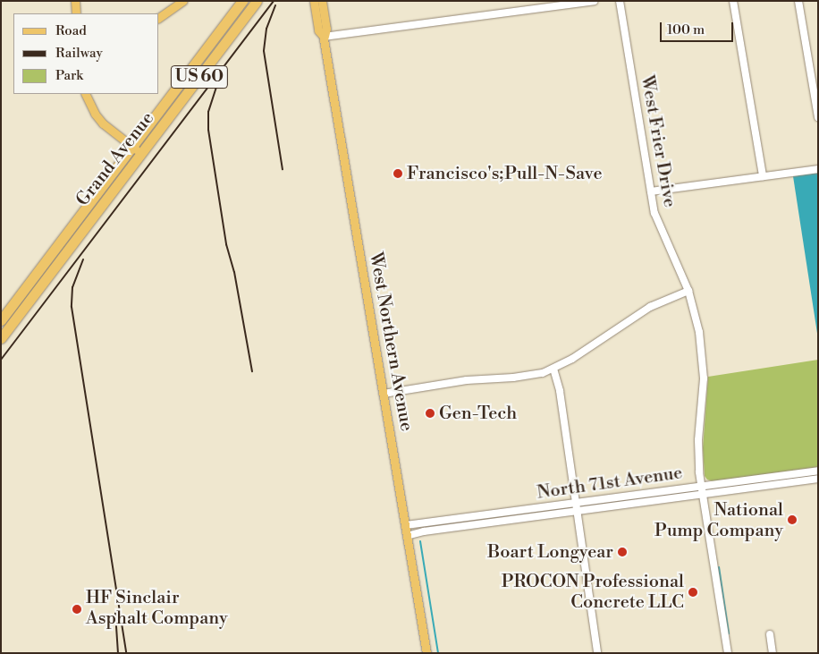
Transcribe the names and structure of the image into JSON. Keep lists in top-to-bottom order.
{
  "streets": {
    "highway": ["US 60", "Grand Avenue"],
    "main road": ["West Northern Avenue"],
    "street": ["West Frier Drive", "North 71st Avenue"]
  },
  "crossings": [
    ["West Frier Drive", "North 71st Avenue"],
    ["West Northern Avenue", "North 71st Avenue"]
  ],
  "places": [
    "Francisco's;Pull-N-Save",
    "Gen-Tech",
    "National Pump Company",
    "Boart Longyear",
    "PROCON Professional Concrete LLC",
    "HF Sinclair Asphalt Company"
  ],
  "legend": ["Road", "Railway", "Park"],
  "scale_bar": "100 m"
}
